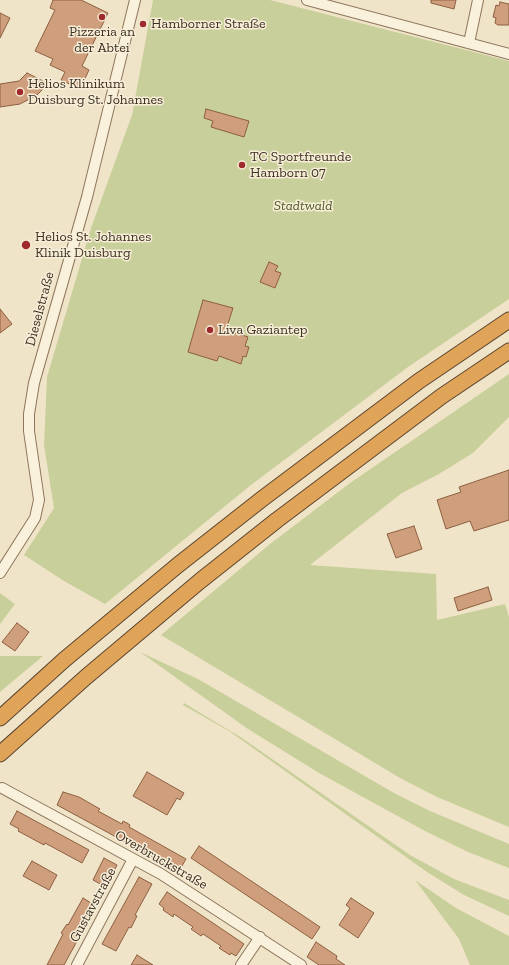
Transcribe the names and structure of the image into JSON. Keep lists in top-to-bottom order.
{
  "streets": {
    "street": ["Dieselstraße", "Overbruckstraße", "Gustavstraße"]
  },
  "crossings": [
    ["Overbruckstraße", "Gustavstraße"]
  ],
  "parks": ["Stadtwald"],
  "places": [
    "Pizzeria an der Abtei",
    "Hamborner Straße",
    "Helios Klinikum Duisburg St. Johannes",
    "TC Sportfreunde Hamborn 07",
    "Helios St. Johannes Klinik Duisburg",
    "Liva Gaziantep"
  ]
}
